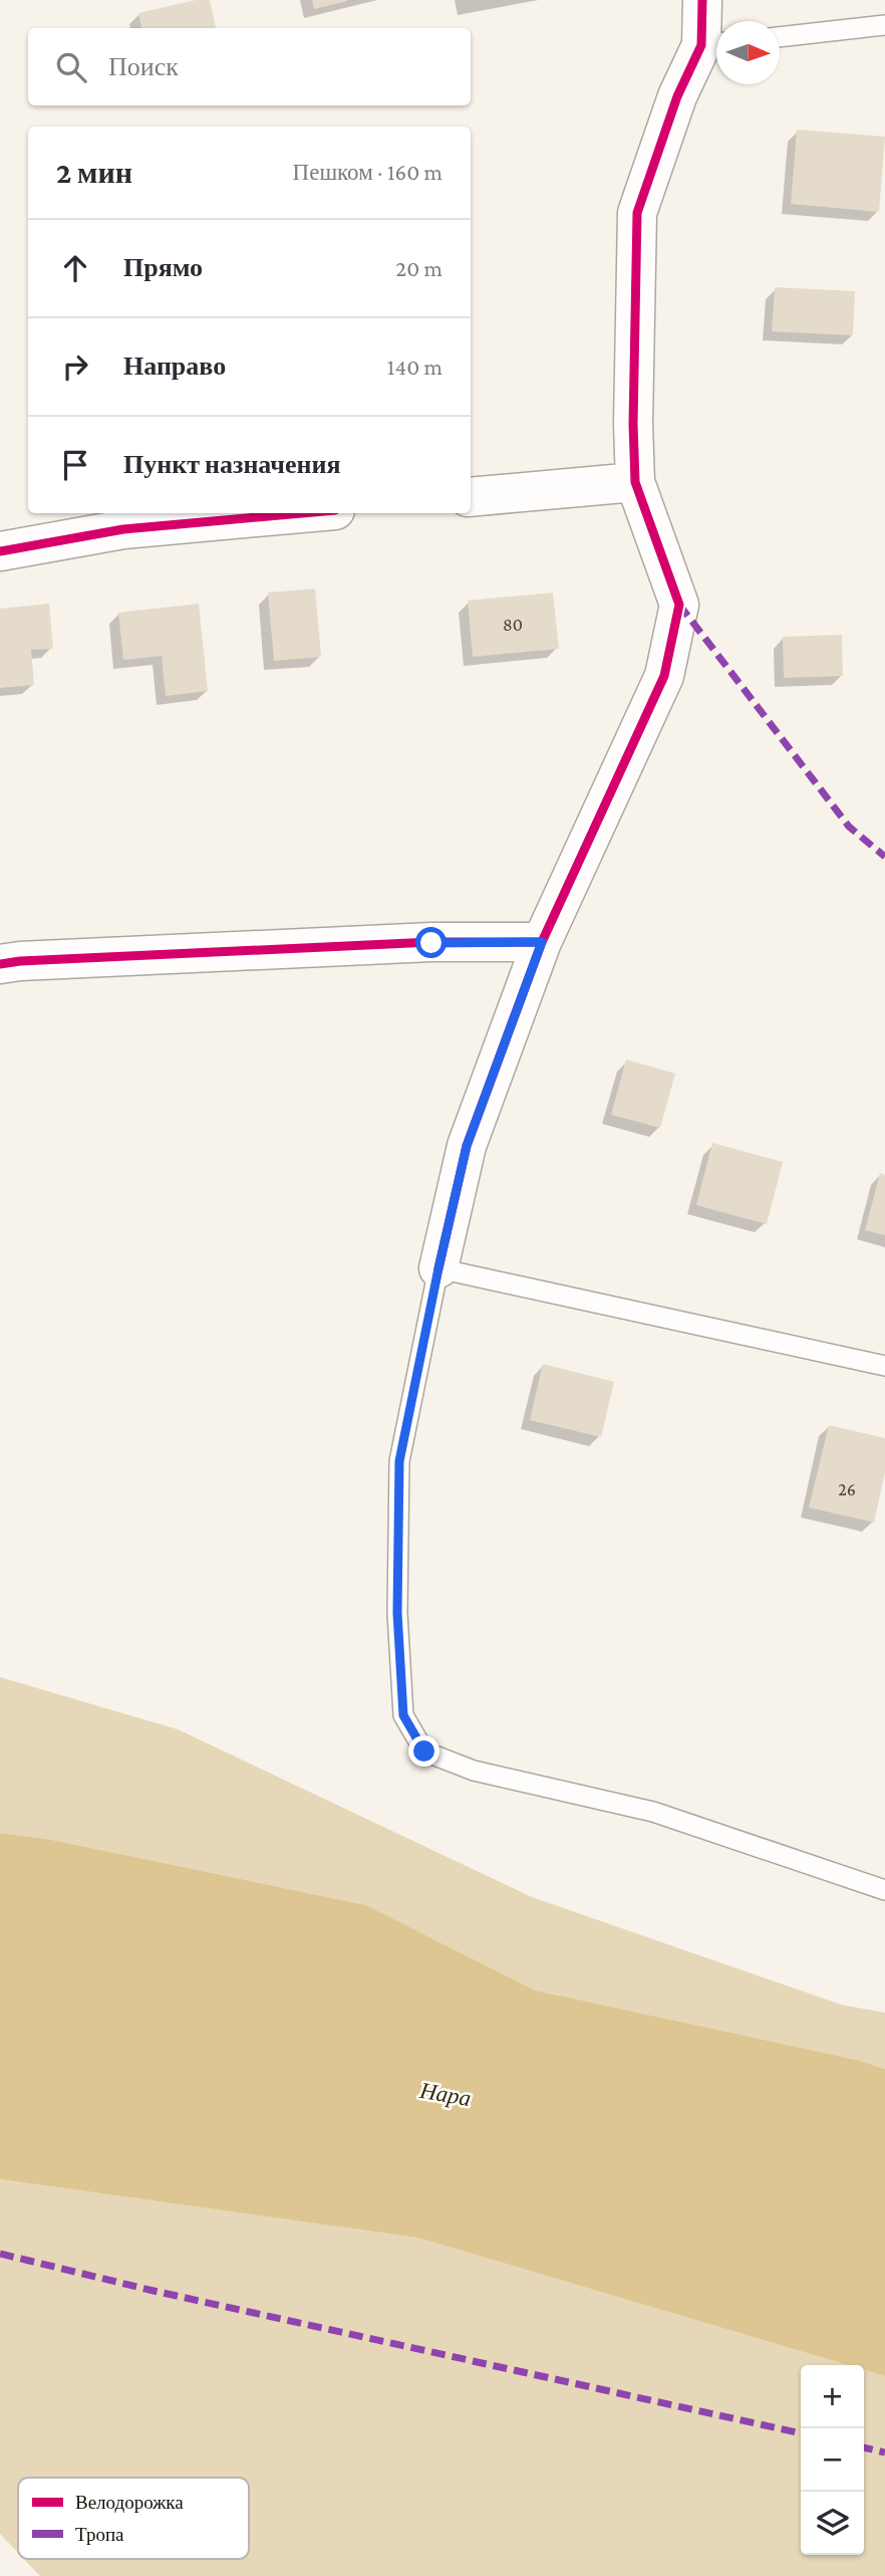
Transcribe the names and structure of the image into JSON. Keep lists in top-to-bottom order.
{
  "water": ["Нара"],
  "house_numbers": ["80", "26"],
  "legend": ["Велодорожка", "Тропа"],
  "north": "right",
  "page": {
    "search": "Поиск",
    "heading": ["2 мин", "Пешком · 160 m"],
    "list": [
      ["Прямо", "20 m"],
      ["Направо", "140 m"],
      "Пункт назначения"
    ],
    "map_buttons": ["+", "−"]
  }
}
